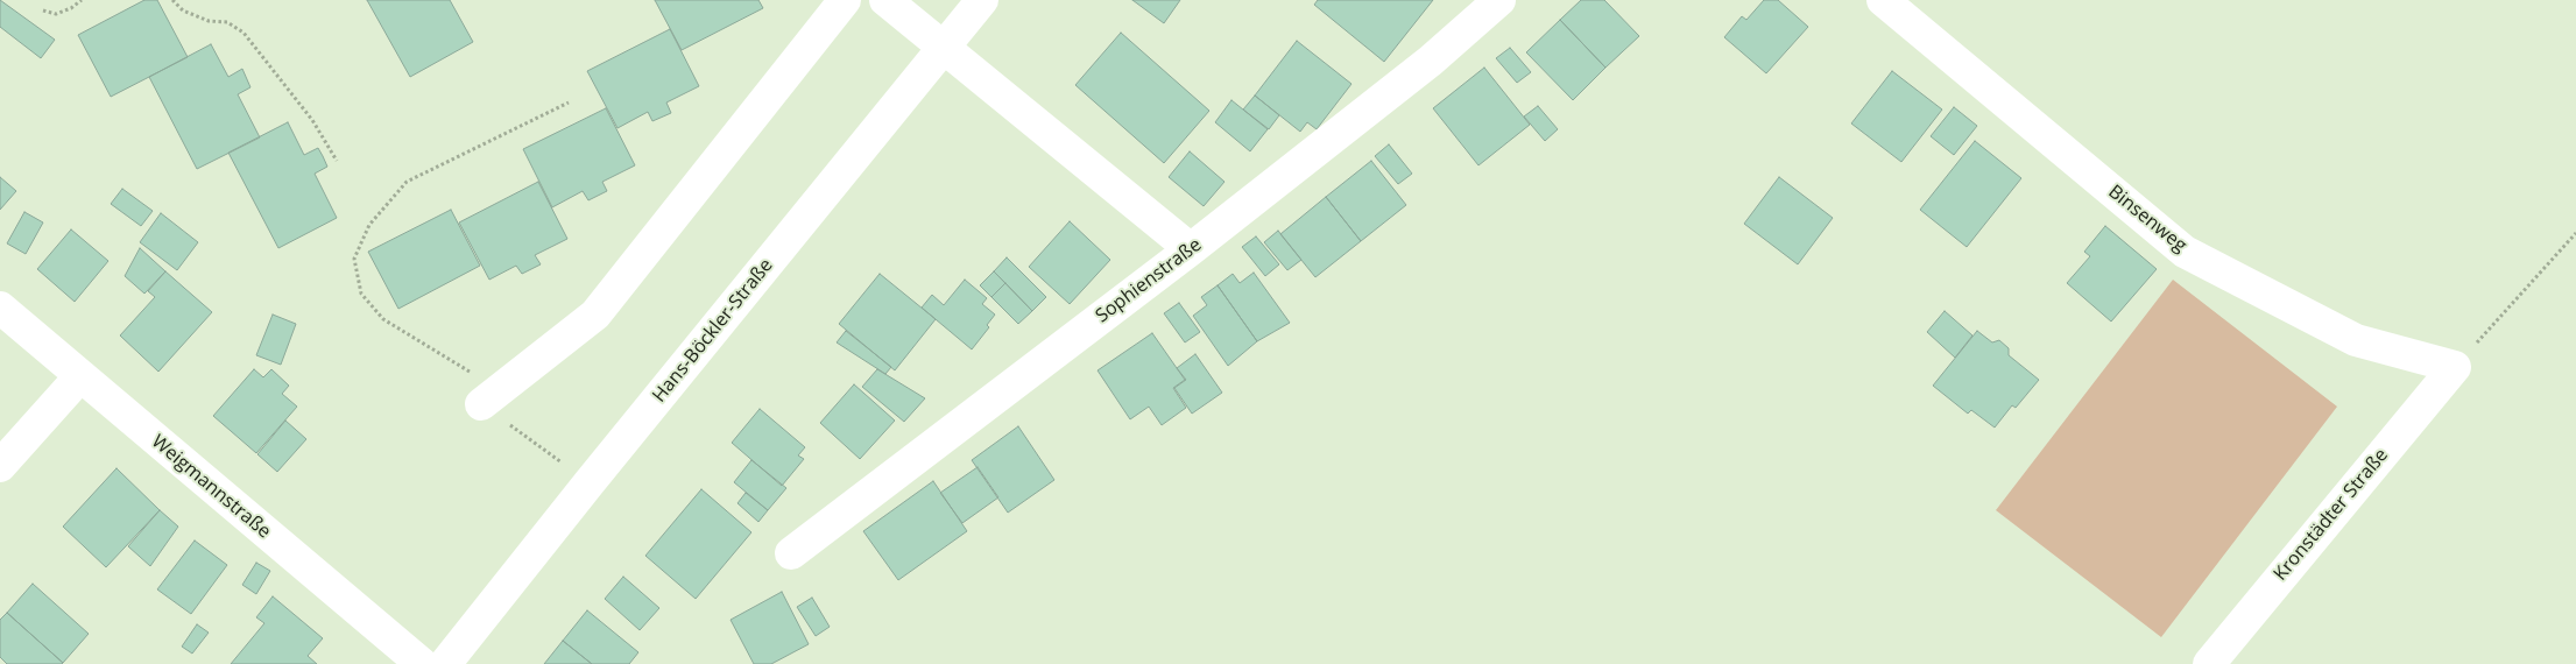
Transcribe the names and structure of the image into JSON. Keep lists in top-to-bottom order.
{
  "streets": {
    "street": [
      "Binsenweg",
      "Sophienstraße",
      "Hans-Böckler-Straße",
      "Weigmannstraße",
      "Kronstädter Straße"
    ]
  },
  "crossings": [
    ["Binsenweg", "Kronstädter Straße"]
  ]
}
